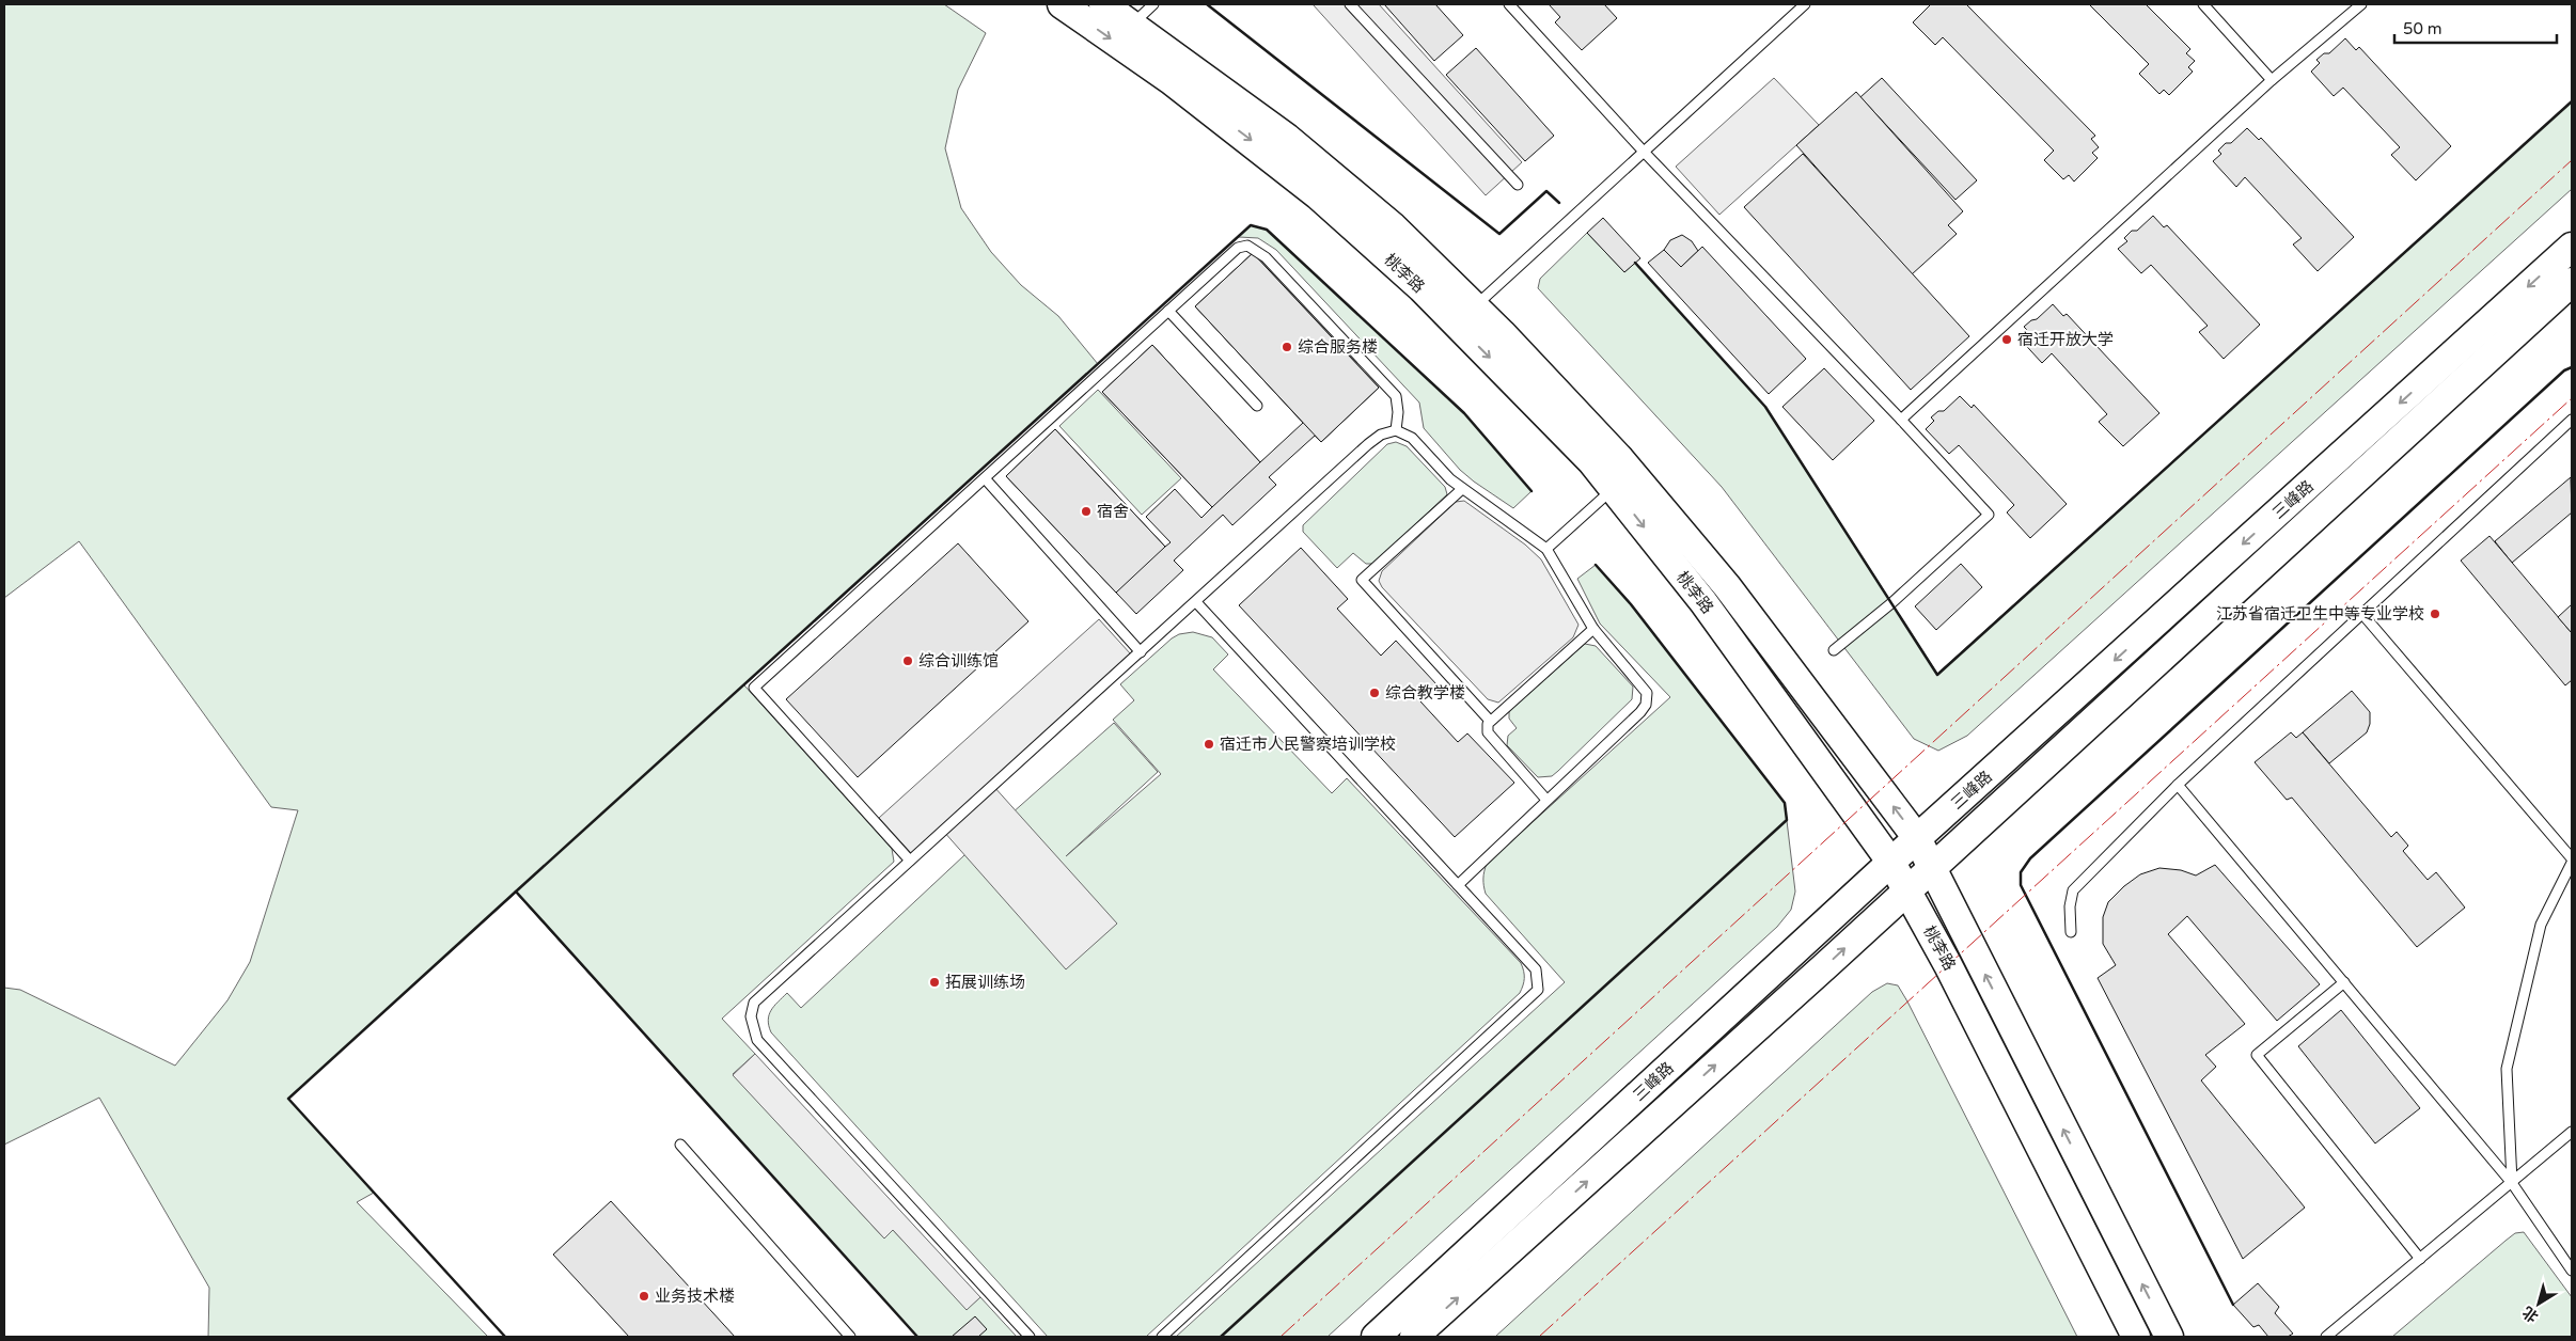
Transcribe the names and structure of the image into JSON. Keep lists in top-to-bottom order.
{
  "streets": {
    "main road": ["桃李路", "三峰路"]
  },
  "crossings": [
    ["桃李路", "三峰路"]
  ],
  "places": [
    "宿迁开放大学",
    "综合服务楼",
    "宿舍",
    "江苏省宿迁卫生中等专业学校",
    "综合训练馆",
    "综合教学楼",
    "宿迁市人民警察培训学校",
    "拓展训练场",
    "业务技术楼"
  ],
  "scale_bar": "50 m",
  "north": "bottom left"
}
